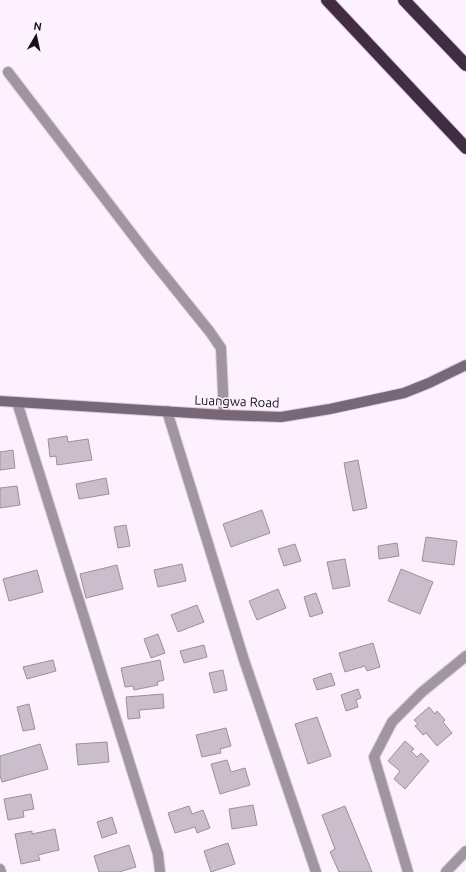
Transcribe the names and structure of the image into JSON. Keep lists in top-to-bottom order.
{
  "streets": {
    "street": ["Luangwa Road"]
  },
  "north": "top"
}
